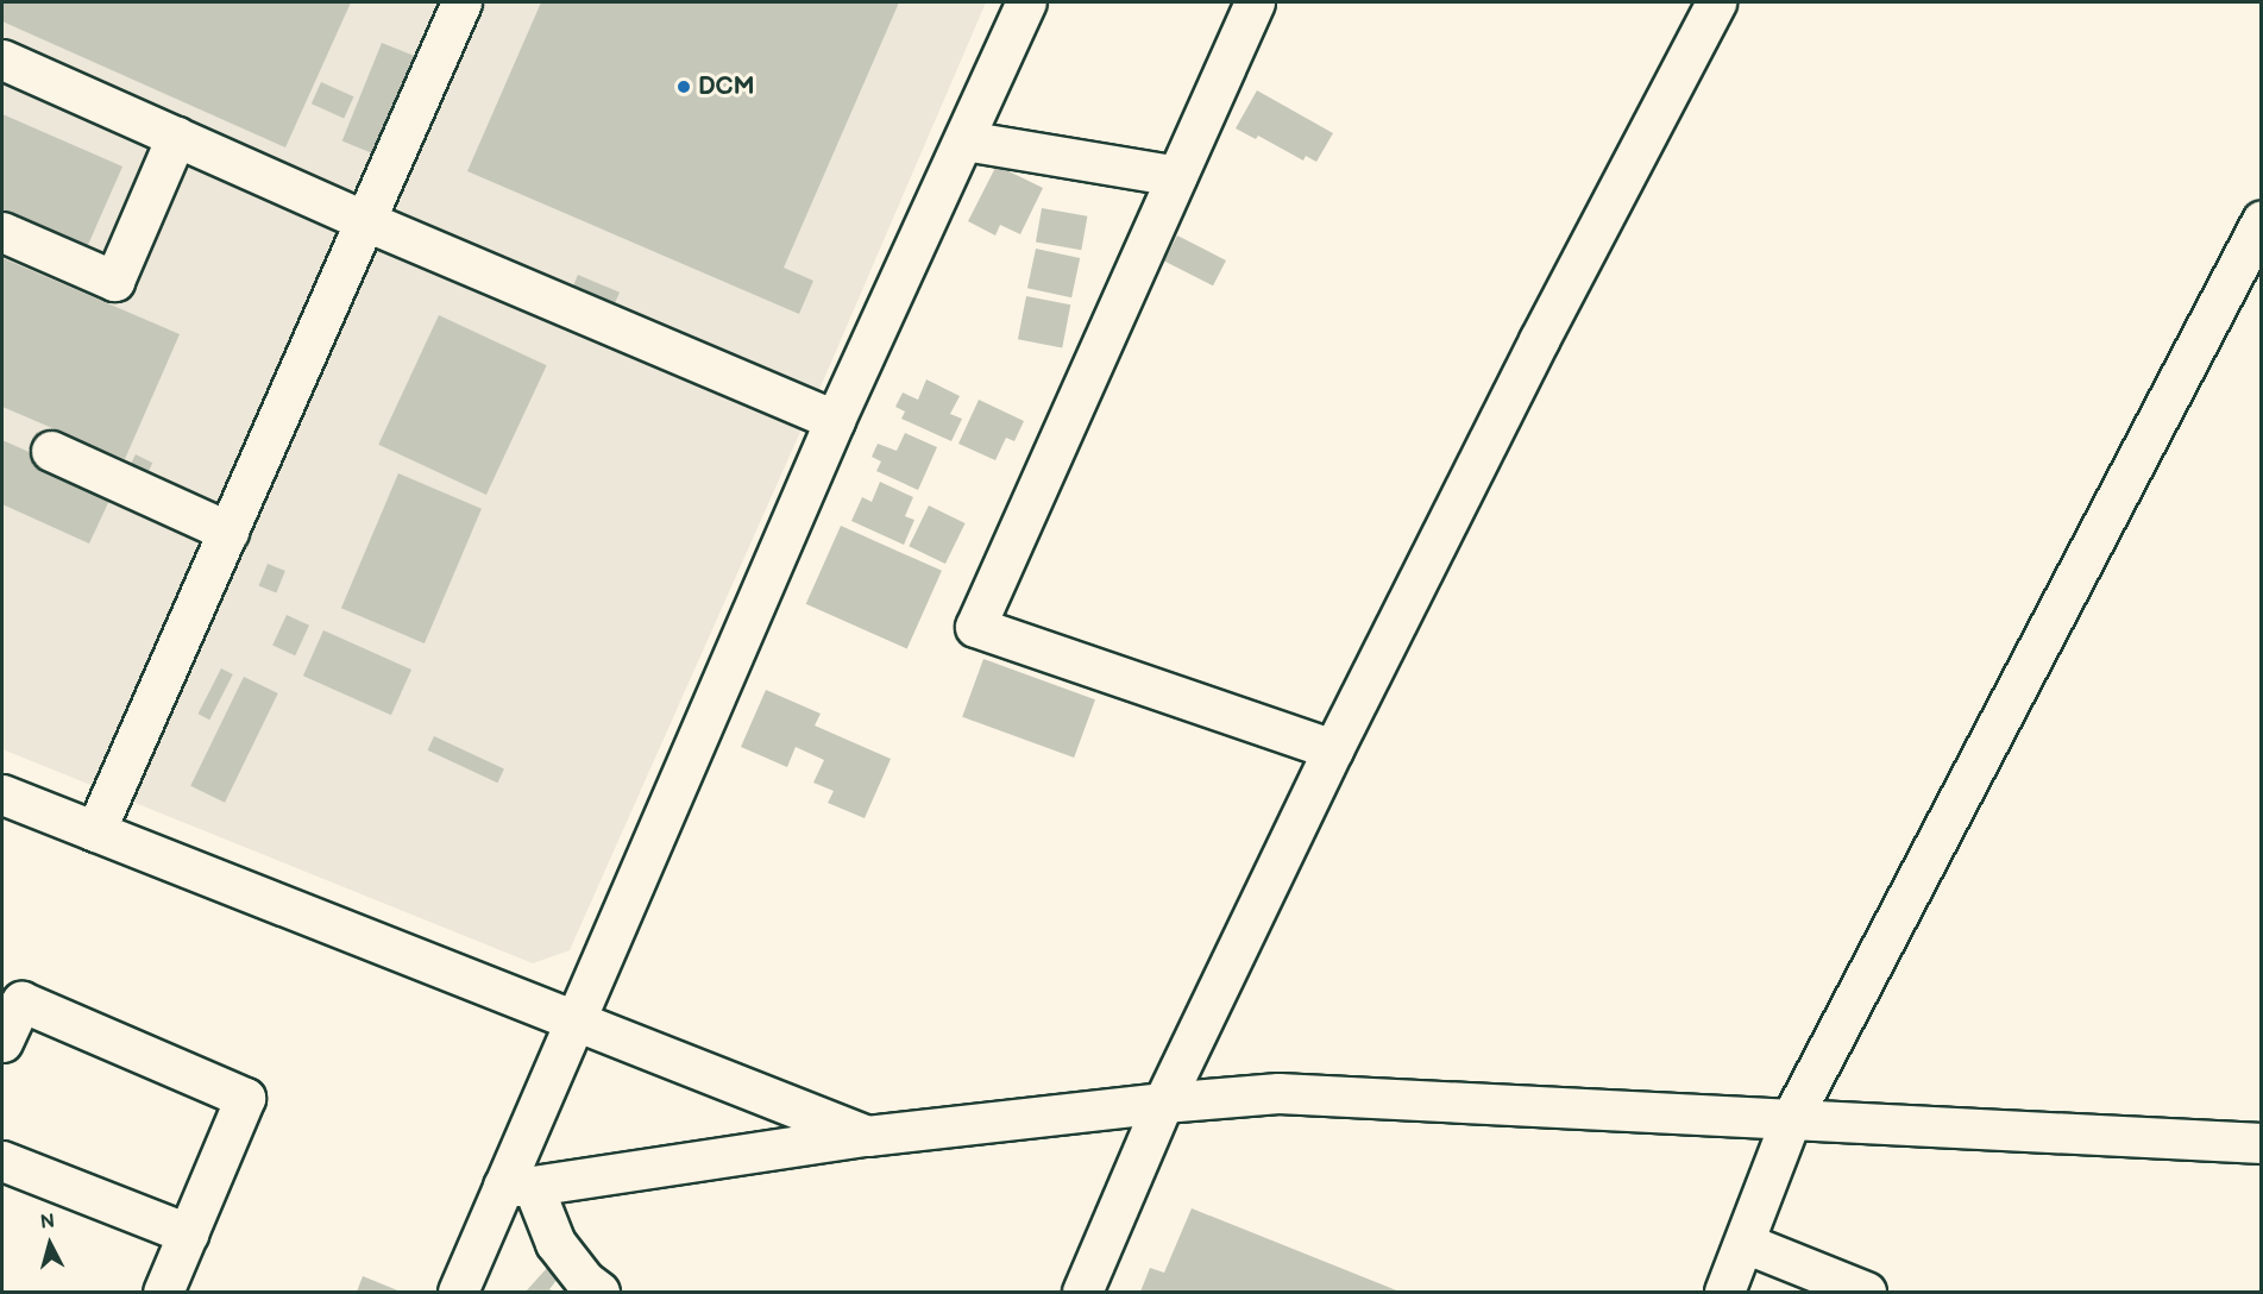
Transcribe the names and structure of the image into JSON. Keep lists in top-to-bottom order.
{
  "places": ["DCM"],
  "north": "top"
}
